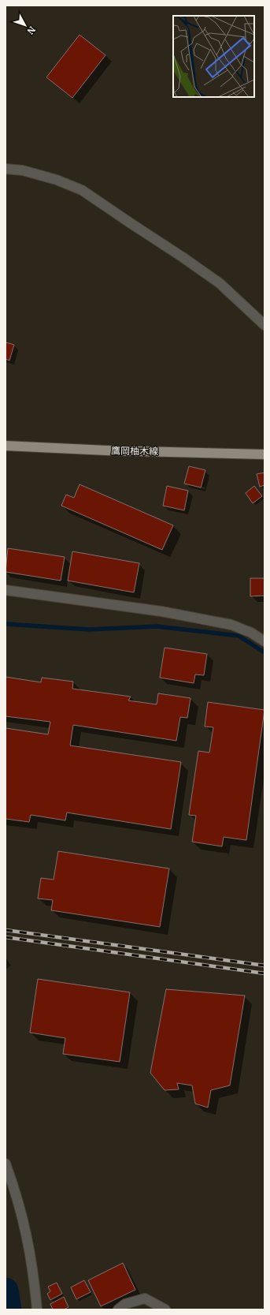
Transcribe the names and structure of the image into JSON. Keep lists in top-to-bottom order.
{
  "streets": {
    "main road": ["鷹岡柚木線"]
  },
  "north": "bottom right"
}
